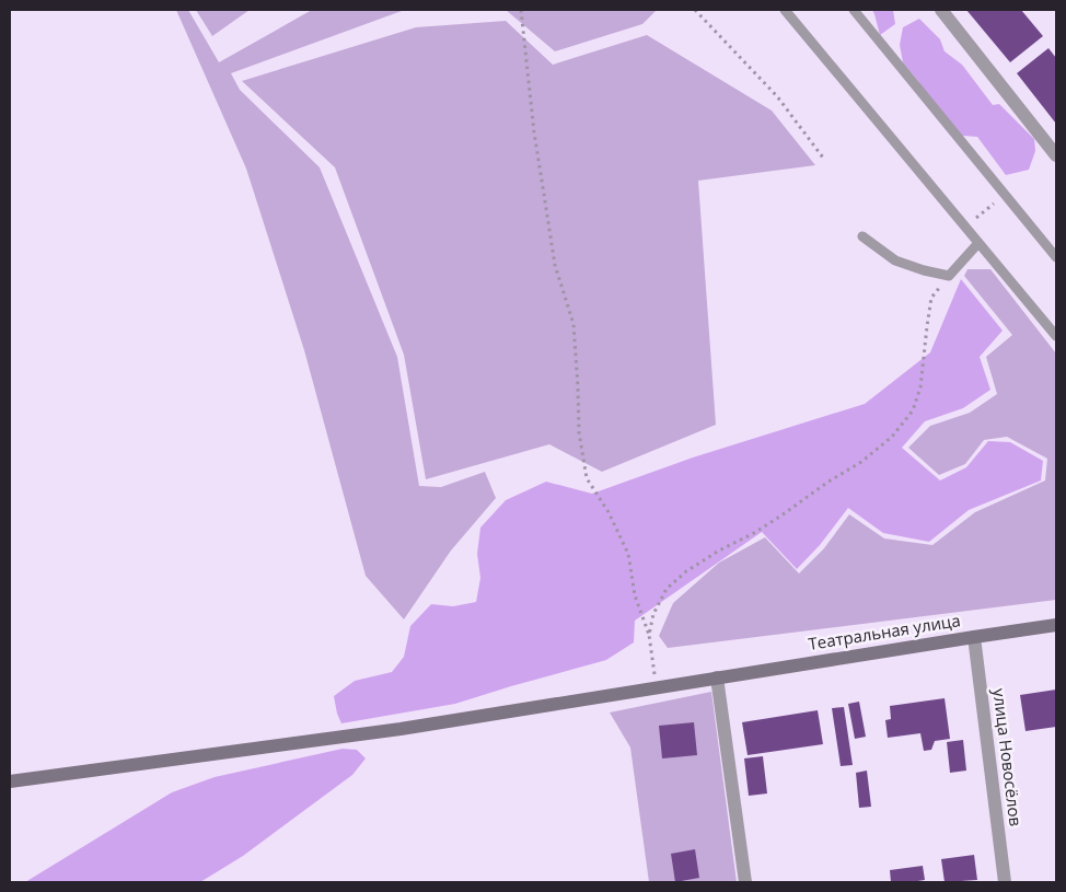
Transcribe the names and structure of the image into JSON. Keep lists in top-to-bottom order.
{
  "streets": {
    "main road": ["Театральная улица"],
    "street": ["улица Новосёлов"]
  },
  "crossings": [
    ["Театральная улица", "улица Новосёлов"]
  ]
}
